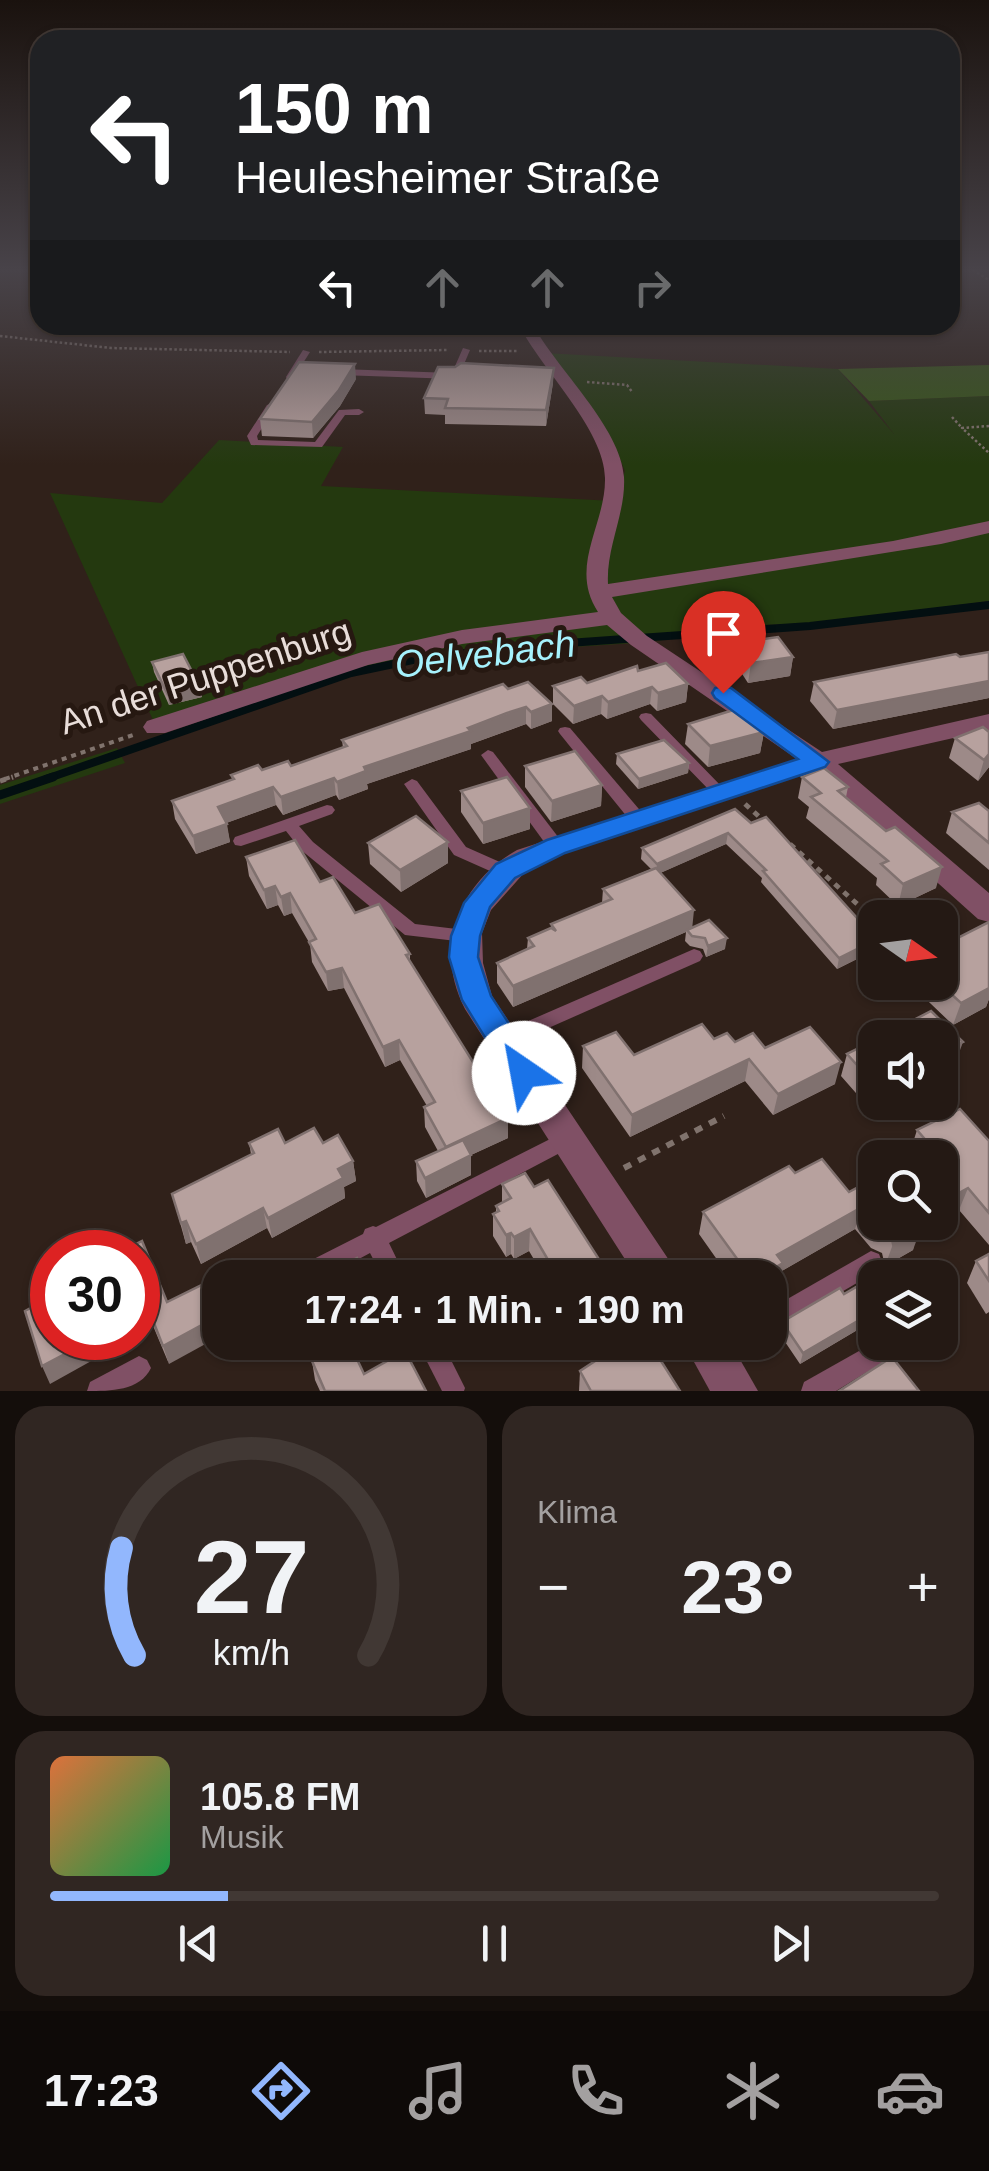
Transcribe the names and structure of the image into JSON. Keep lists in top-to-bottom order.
{
  "streets": {
    "street": ["An der Puppenburg"]
  },
  "water": ["Oelvebach"],
  "north": "right",
  "page": {
    "turn": ["150 m", "Heulesheimer Straße"],
    "limit": "30",
    "trip": "17:24 · 1 Min. · 190 m",
    "tile": "Klima",
    "heat": ["−", "23°", "+"],
    "song": ["105.8 FM", "Musik"],
    "tabs": "17:23",
    "gauge": ["27", "km/h"]
  }
}
